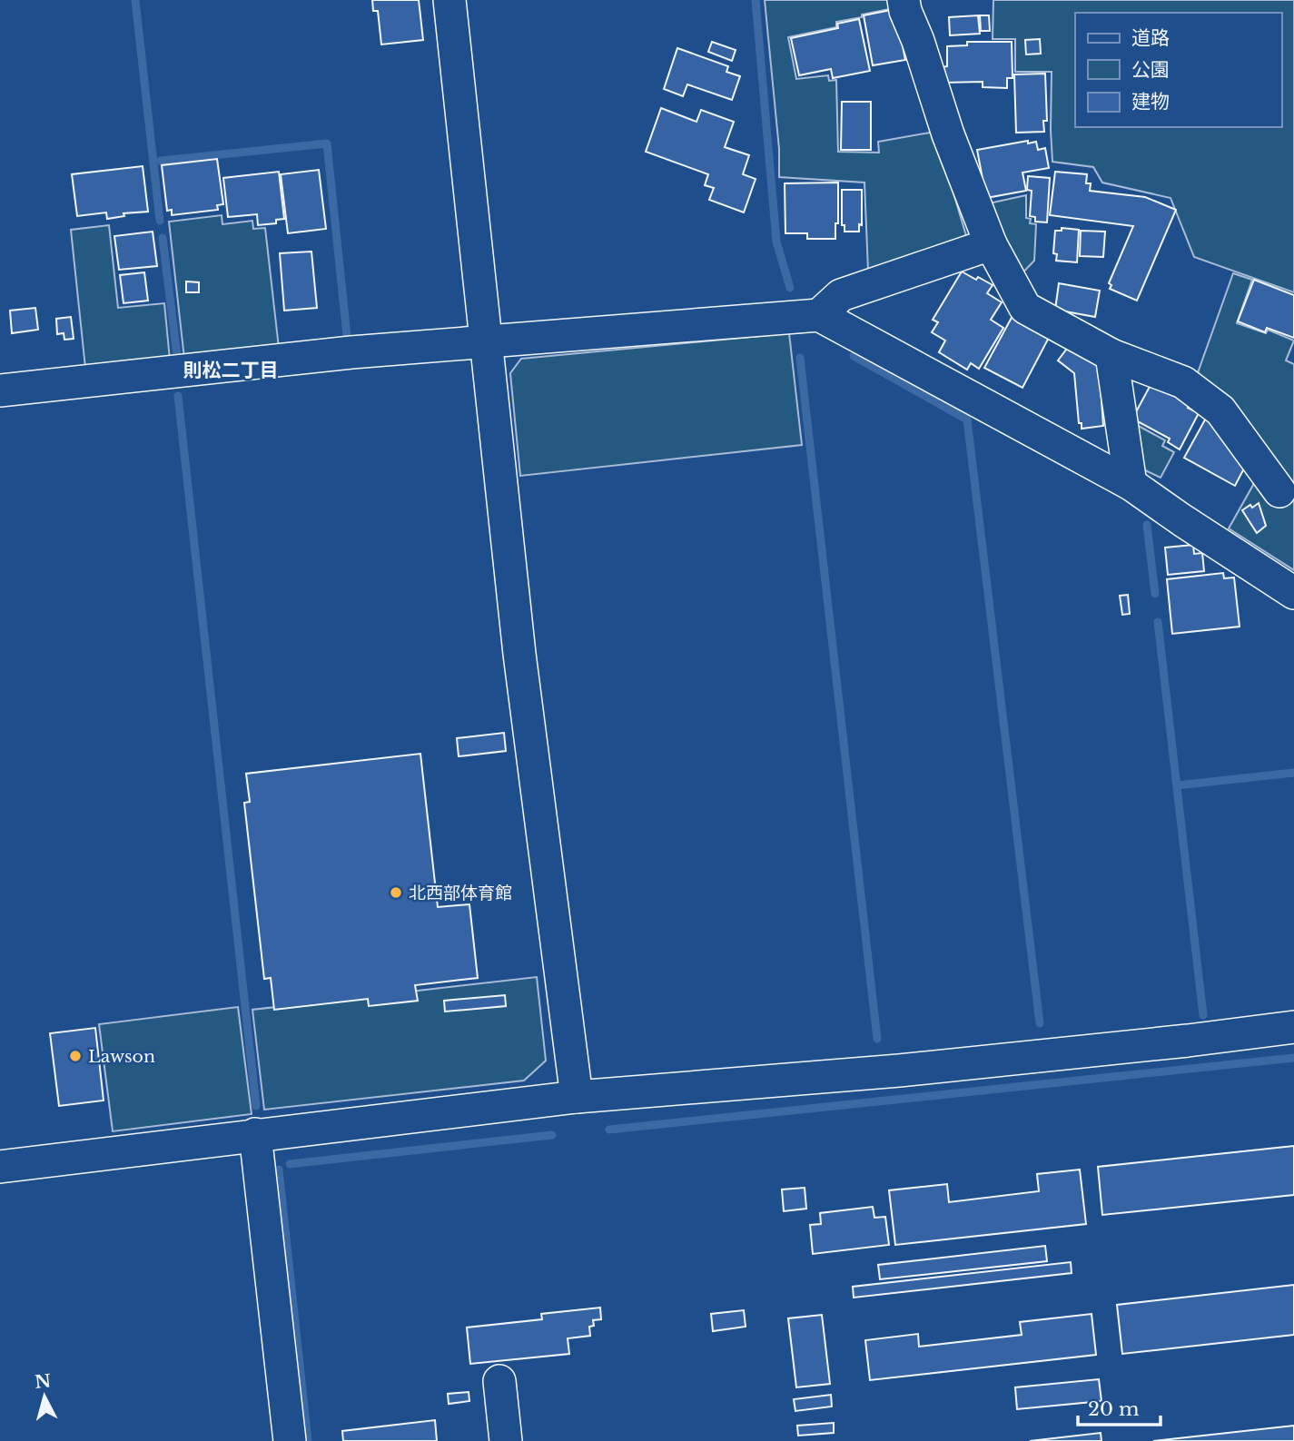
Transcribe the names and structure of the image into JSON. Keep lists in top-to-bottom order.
{
  "districts": ["則松二丁目"],
  "places": ["北西部体育館", "Lawson"],
  "legend": ["道路", "公園", "建物"],
  "scale_bar": "20 m",
  "north": "top"
}
